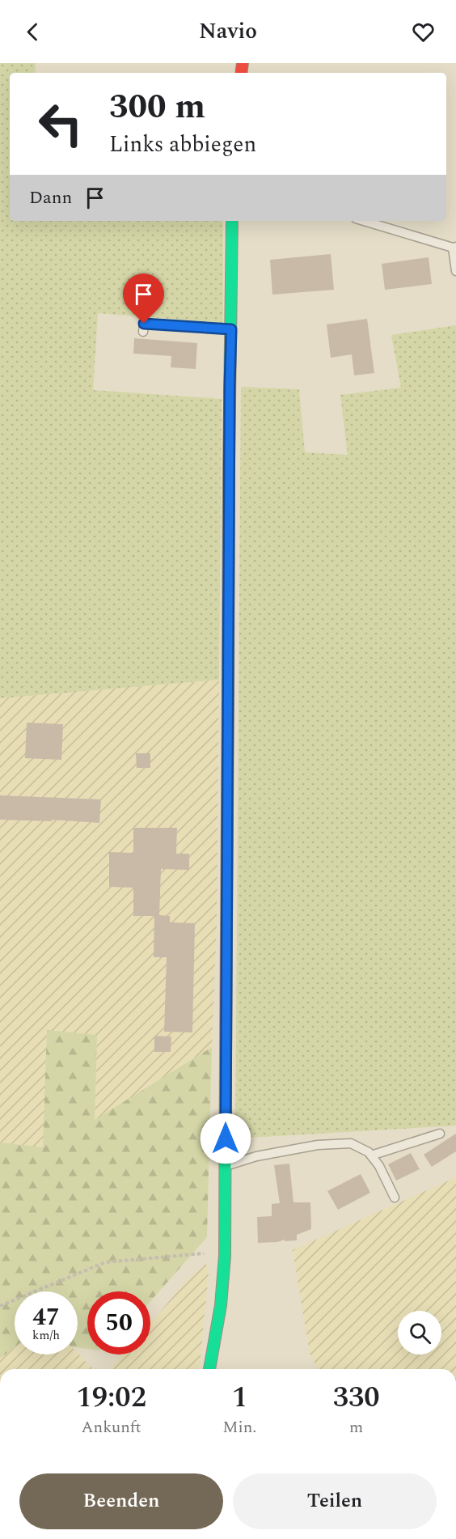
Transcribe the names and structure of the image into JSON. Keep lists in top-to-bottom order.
{
  "page": {
    "header": "Navio",
    "turn": ["300 m", "Links abbiegen"],
    "then": "Dann",
    "speed": "47 km/h",
    "limit": "50",
    "eta": [
      "19:02",
      "Ankunft",
      "1",
      "Min.",
      "330",
      "m"
    ],
    "buttons": ["Beenden", "Teilen"]
  }
}
